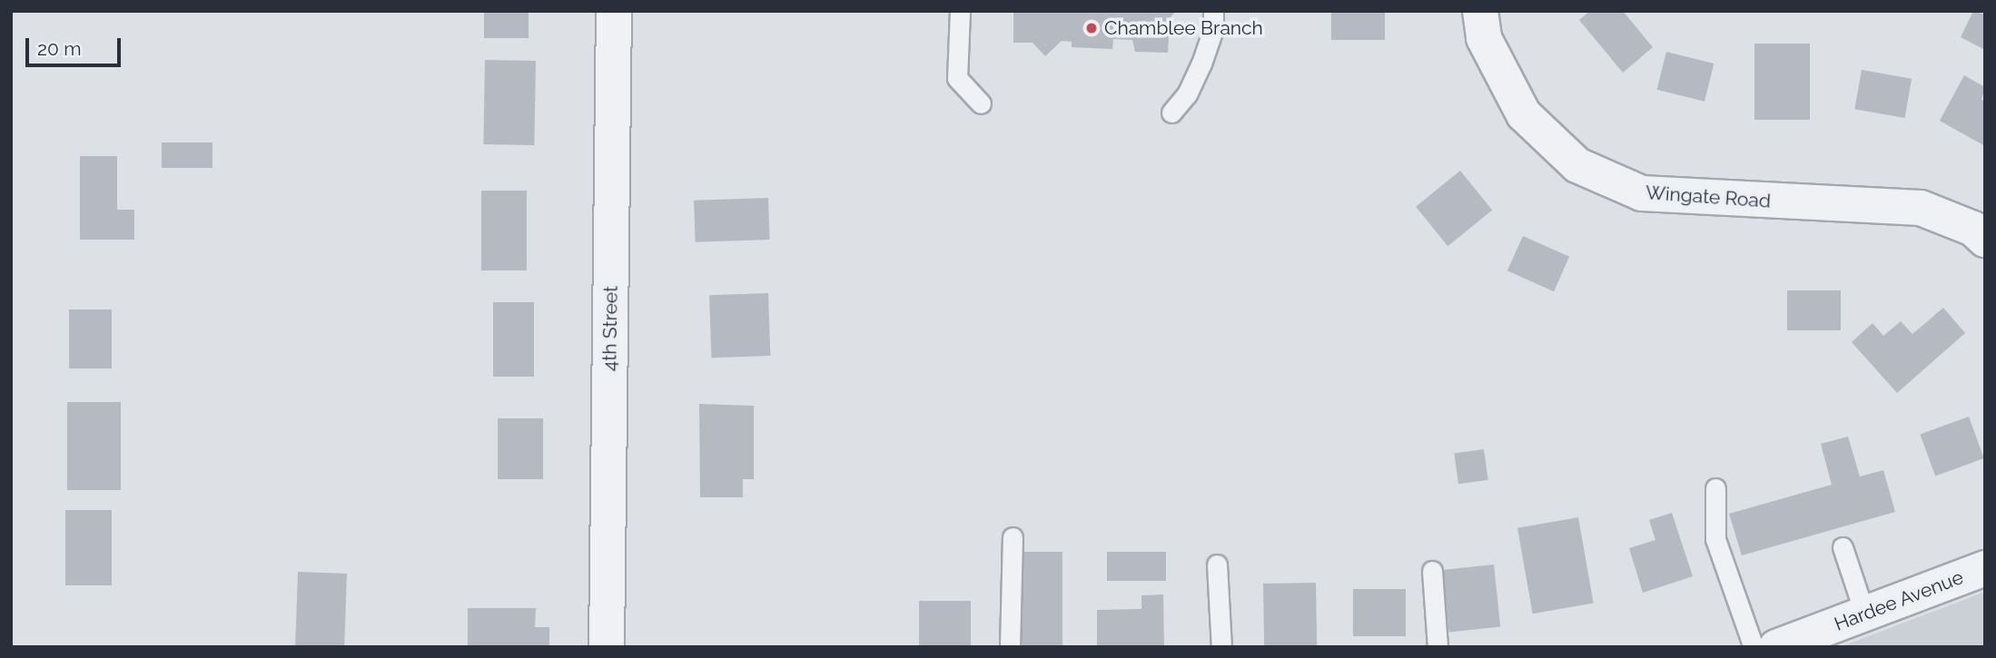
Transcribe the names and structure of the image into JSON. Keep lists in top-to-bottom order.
{
  "streets": {
    "street": ["Wingate Road", "4th Street", "Hardee Avenue"]
  },
  "places": ["Chamblee Branch"],
  "scale_bar": "20 m"
}
